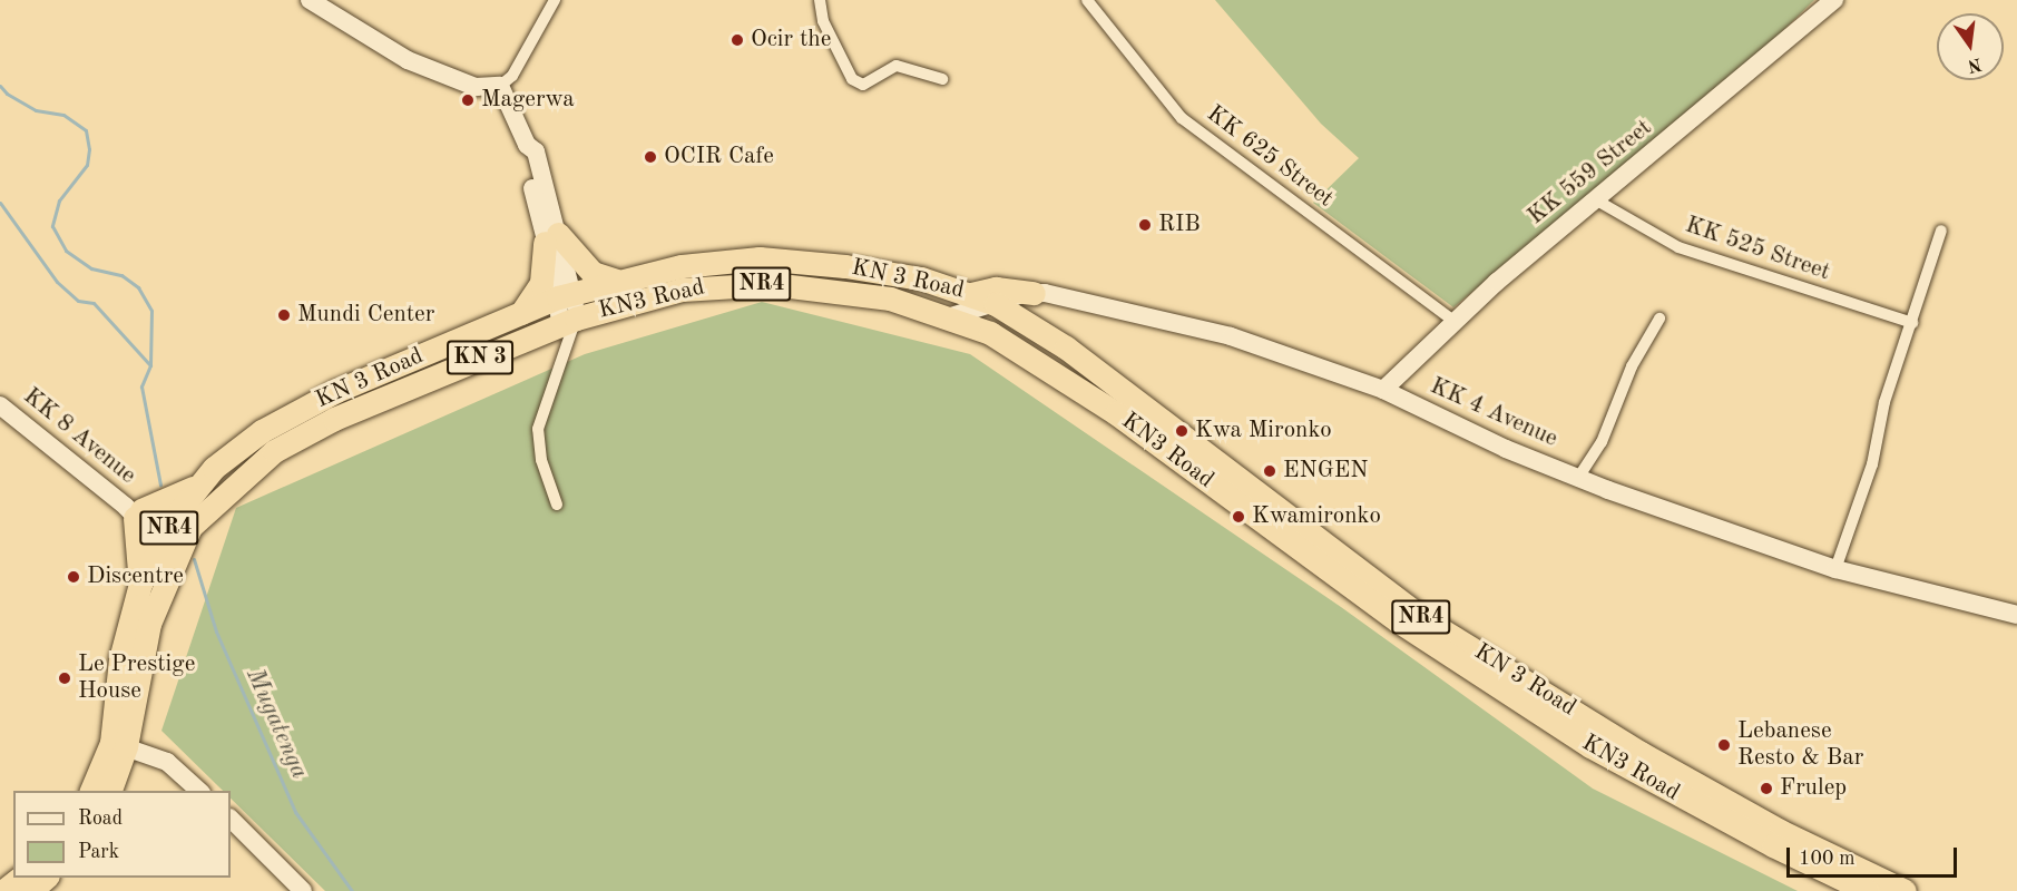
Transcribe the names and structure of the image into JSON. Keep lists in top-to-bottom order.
{
  "streets": {
    "highway": [
      "KN 3 Road",
      "NR4",
      "KN3 Road",
      "KN 3"
    ],
    "main road": ["KK 559 Street", "KK 4 Avenue", "KK 8 Avenue"],
    "street": ["KK 625 Street", "KK 525 Street"]
  },
  "crossings": [
    ["KK 625 Street", "KK 559 Street"],
    ["KK 559 Street", "KK 525 Street"],
    ["KK 559 Street", "KK 4 Avenue"],
    ["KN 3 Road", "KN3 Road"],
    ["KN 3 Road", "KK 8 Avenue"]
  ],
  "water": ["Mugatenga"],
  "places": [
    "Ocir the",
    "Magerwa",
    "OCIR Cafe",
    "RIB",
    "Mundi Center",
    "Kwa Mironko",
    "ENGEN",
    "Kwamironko",
    "Discentre",
    "Le Prestige House",
    "Lebanese Resto & Bar",
    "Frulep"
  ],
  "legend": ["Road", "Park"],
  "scale_bar": "100 m",
  "north": "bottom"
}
